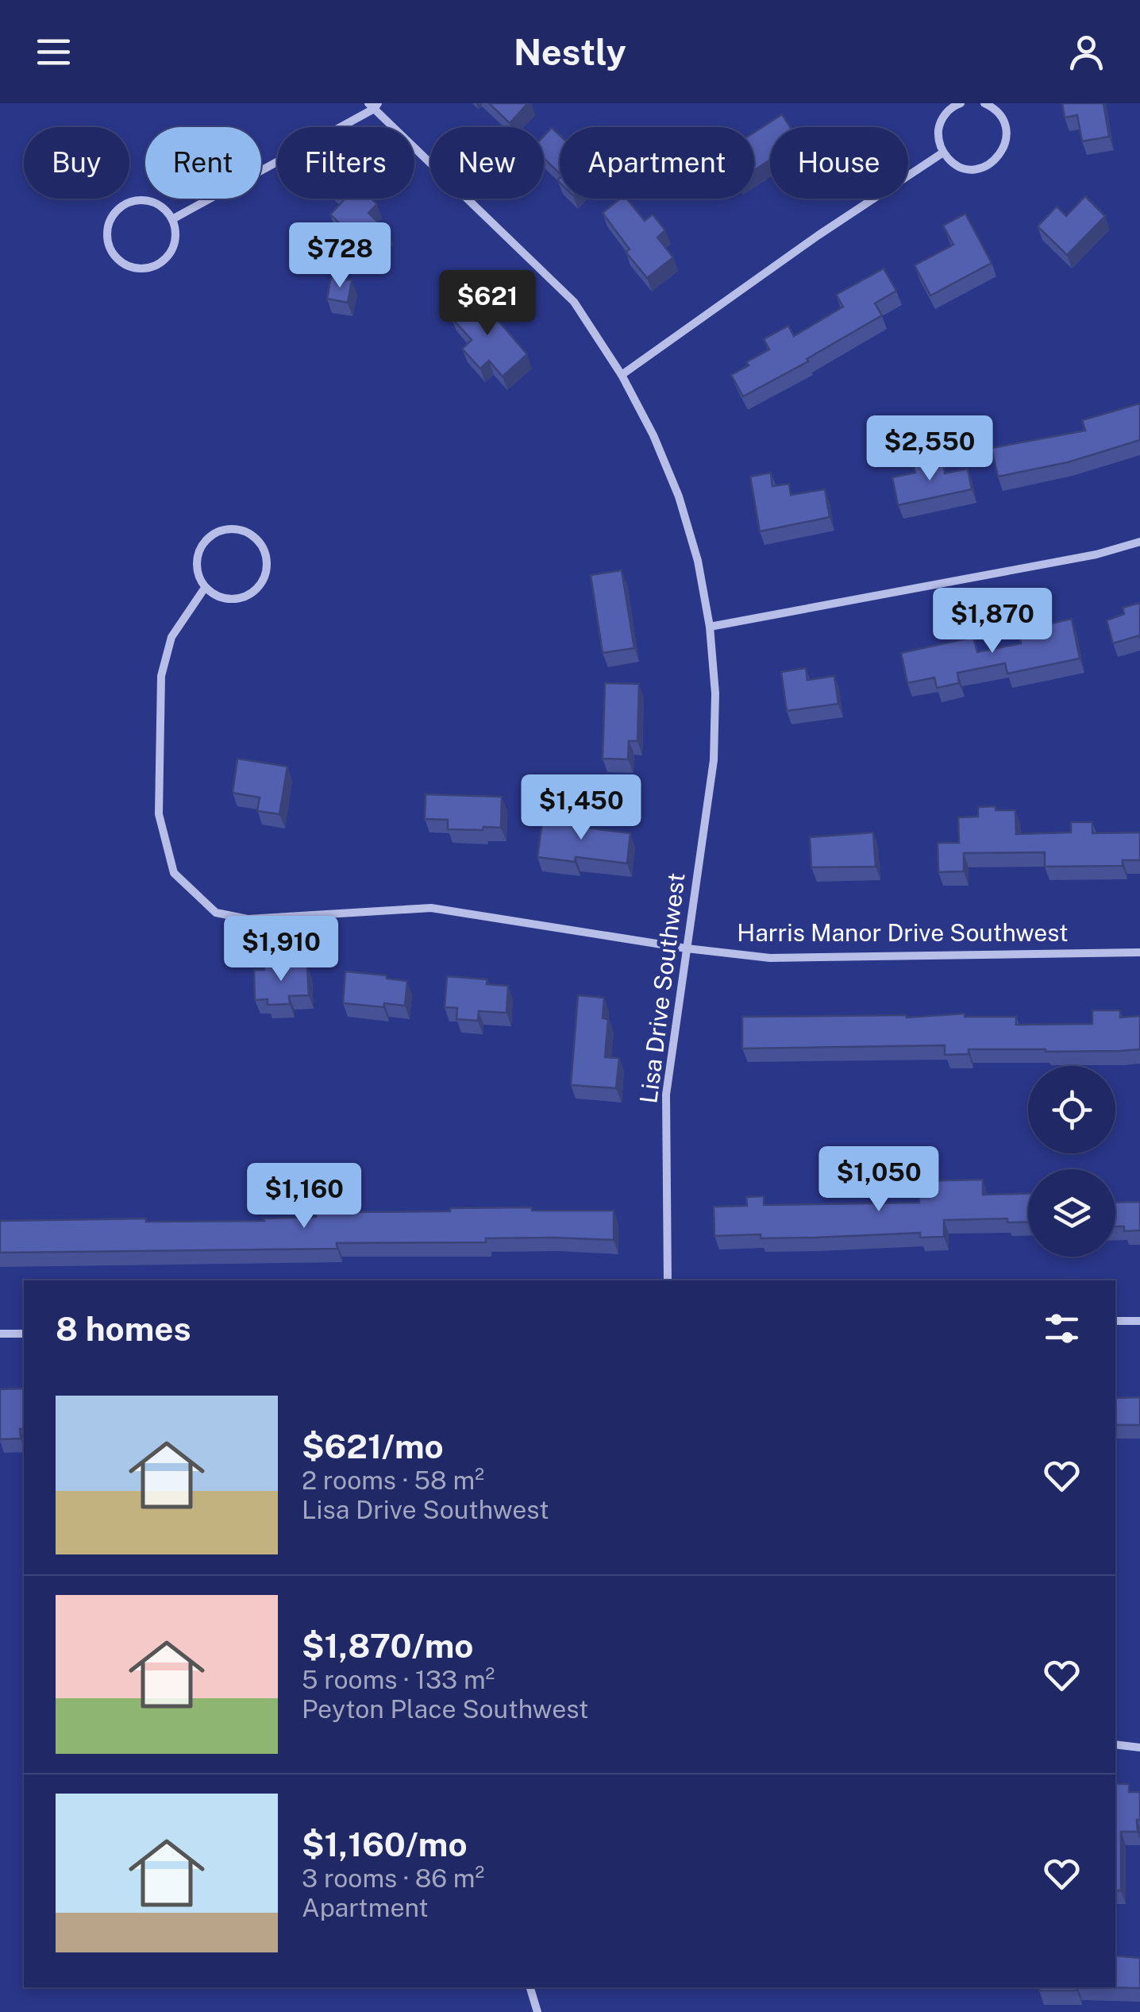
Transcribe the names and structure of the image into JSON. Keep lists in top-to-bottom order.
{
  "streets": {
    "street": ["Harris Manor Drive Southwest", "Lisa Drive Southwest"]
  },
  "crossings": [
    ["Harris Manor Drive Southwest", "Lisa Drive Southwest"]
  ],
  "page": {
    "header": "Nestly",
    "chip": [
      "Buy",
      "Rent",
      "Filters",
      "New",
      "Apartment",
      "House"
    ],
    "price": [
      "$728",
      "$621",
      "$2,550",
      "$1,870",
      "$1,450",
      "$1,910",
      "$1,050",
      "$1,160"
    ],
    "heading": "8 homes",
    "list": [
      {
        "name": "$621/mo",
        "note": "2 rooms · 58 m² · Lisa Drive Southwest"
      },
      {
        "name": "$1,870/mo",
        "note": "5 rooms · 133 m² · Peyton Place Southwest"
      },
      {
        "name": "$1,160/mo",
        "note": "3 rooms · 86 m² · Apartment"
      }
    ]
  }
}
